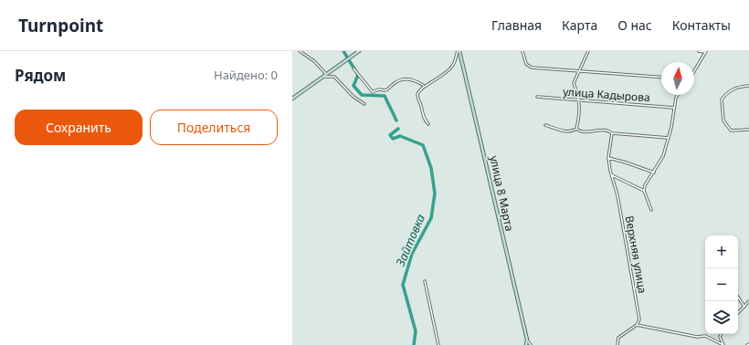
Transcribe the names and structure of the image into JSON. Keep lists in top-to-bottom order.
{
  "streets": {
    "main road": ["улица 8 Марта"],
    "street": ["улица Кадырова", "Верхняя улица"]
  },
  "water": ["Зайтовка"],
  "north": "top",
  "page": {
    "header": "Turnpoint",
    "nav": [
      "Главная",
      "Карта",
      "О нас",
      "Контакты"
    ],
    "heading": ["Рядом", "Найдено: 0"],
    "buttons": ["Сохранить", "Поделиться"],
    "map_buttons": ["+", "−"]
  }
}
